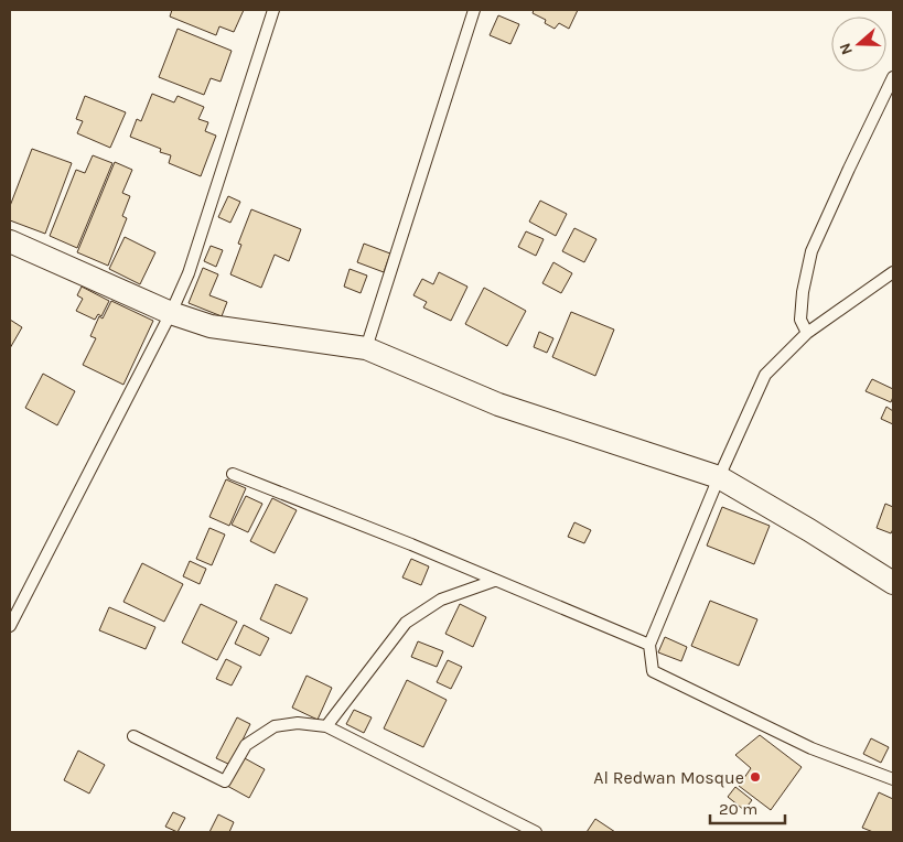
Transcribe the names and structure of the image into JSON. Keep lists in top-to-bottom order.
{
  "places": ["Al Redwan Mosque"],
  "scale_bar": "20 m",
  "north": "left"
}
